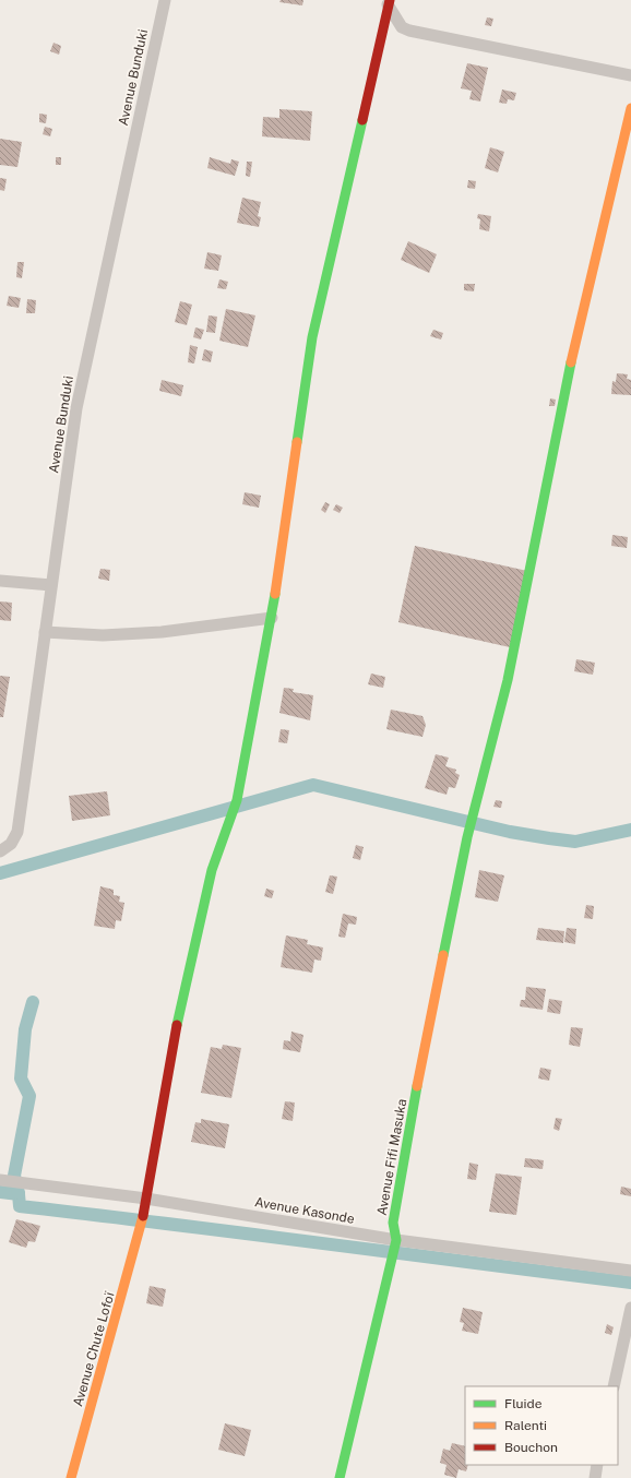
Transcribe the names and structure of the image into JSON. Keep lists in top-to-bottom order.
{
  "streets": {
    "street": [
      "Avenue Bunduki",
      "Avenue Fifi Masuka",
      "Avenue Kasonde",
      "Avenue Chute Lofoï"
    ]
  },
  "crossings": [
    ["Avenue Fifi Masuka", "Avenue Kasonde"],
    ["Avenue Kasonde", "Avenue Chute Lofoï"]
  ],
  "legend": ["Fluide", "Ralenti", "Bouchon"]
}
